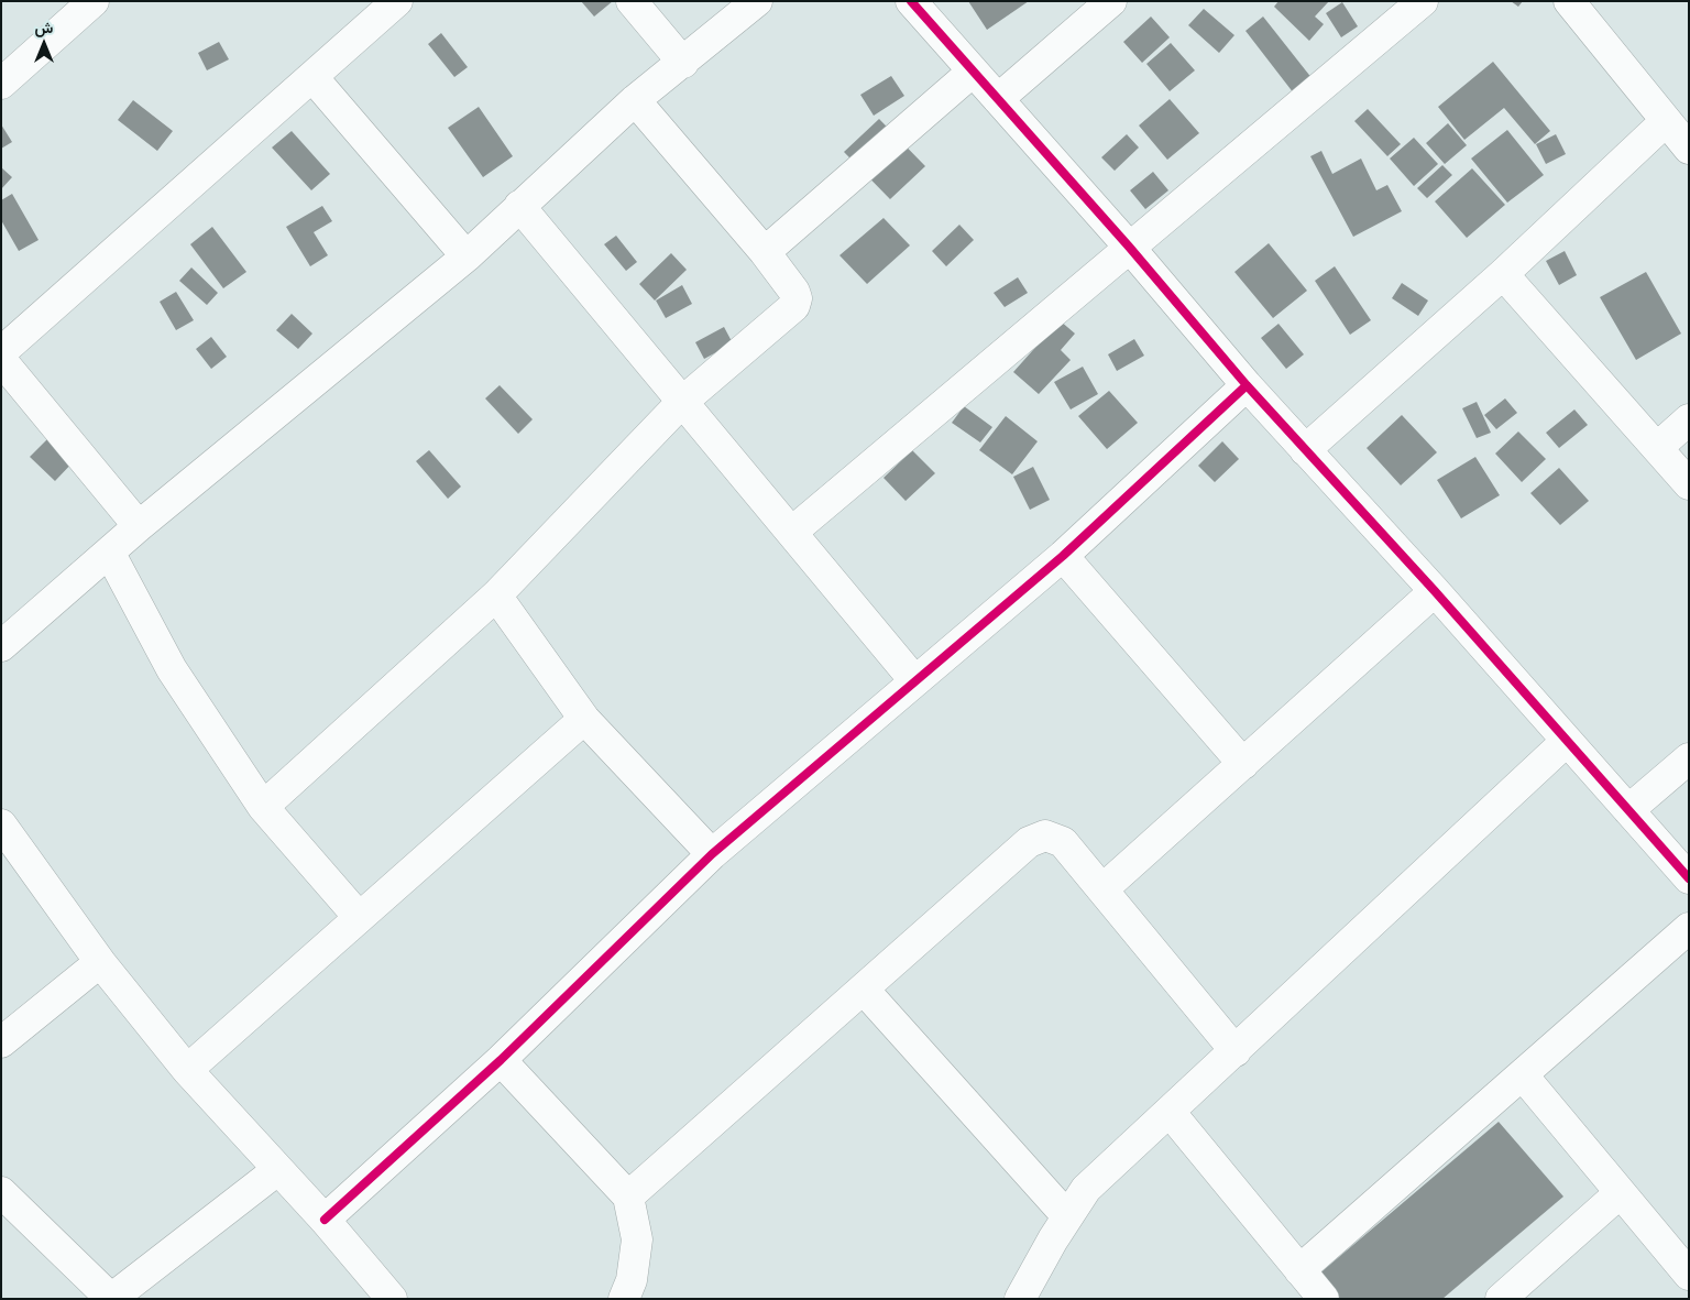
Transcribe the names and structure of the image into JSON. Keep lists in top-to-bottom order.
{
  "north": "top"
}
